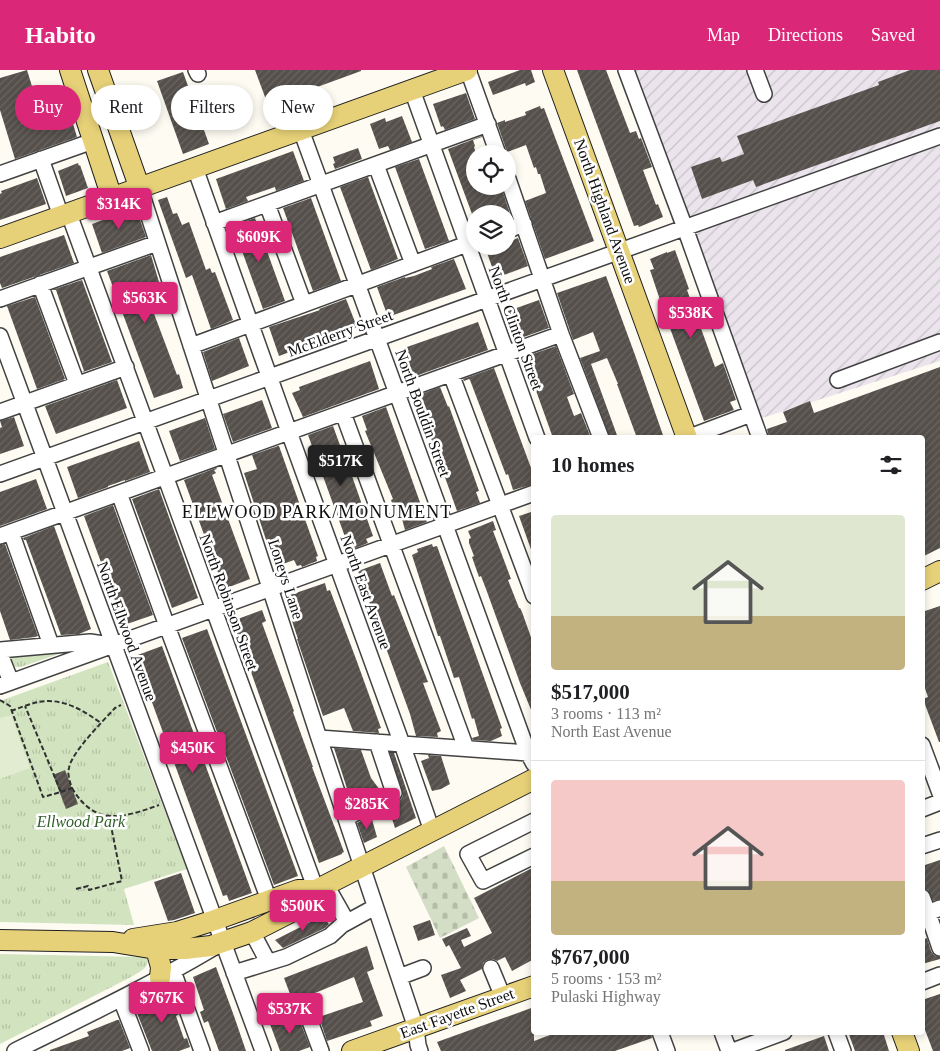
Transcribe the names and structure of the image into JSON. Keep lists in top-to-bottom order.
{
  "streets": {
    "main road": ["North Highland Avenue", "East Fayette Street"],
    "street": [
      "North Clinton Street",
      "McElderry Street",
      "North Bouldin Street",
      "Loneys Lane",
      "North East Avenue",
      "North Robinson Street",
      "North Ellwood Avenue"
    ]
  },
  "crossings": [
    ["North Highland Avenue", "McElderry Street"],
    ["North Clinton Street", "McElderry Street"],
    ["McElderry Street", "North Bouldin Street"],
    ["McElderry Street", "Loneys Lane"],
    ["McElderry Street", "North East Avenue"],
    ["McElderry Street", "North Robinson Street"],
    ["McElderry Street", "North Ellwood Avenue"]
  ],
  "districts": ["ELLWOOD PARK/MONUMENT"],
  "parks": ["Ellwood Park"],
  "page": {
    "header": "Habito",
    "nav": ["Map", "Directions", "Saved"],
    "chip": [
      "Buy",
      "Rent",
      "Filters",
      "New"
    ],
    "price": [
      "$314K",
      "$609K",
      "$563K",
      "$538K",
      "$517K",
      "$450K",
      "$285K",
      "$500K",
      "$767K",
      "$537K"
    ],
    "heading": "10 homes",
    "list": [
      {
        "name": "$517,000",
        "note": "3 rooms · 113 m² · North East Avenue"
      },
      {
        "name": "$767,000",
        "note": "5 rooms · 153 m² · Pulaski Highway"
      }
    ]
  }
}
